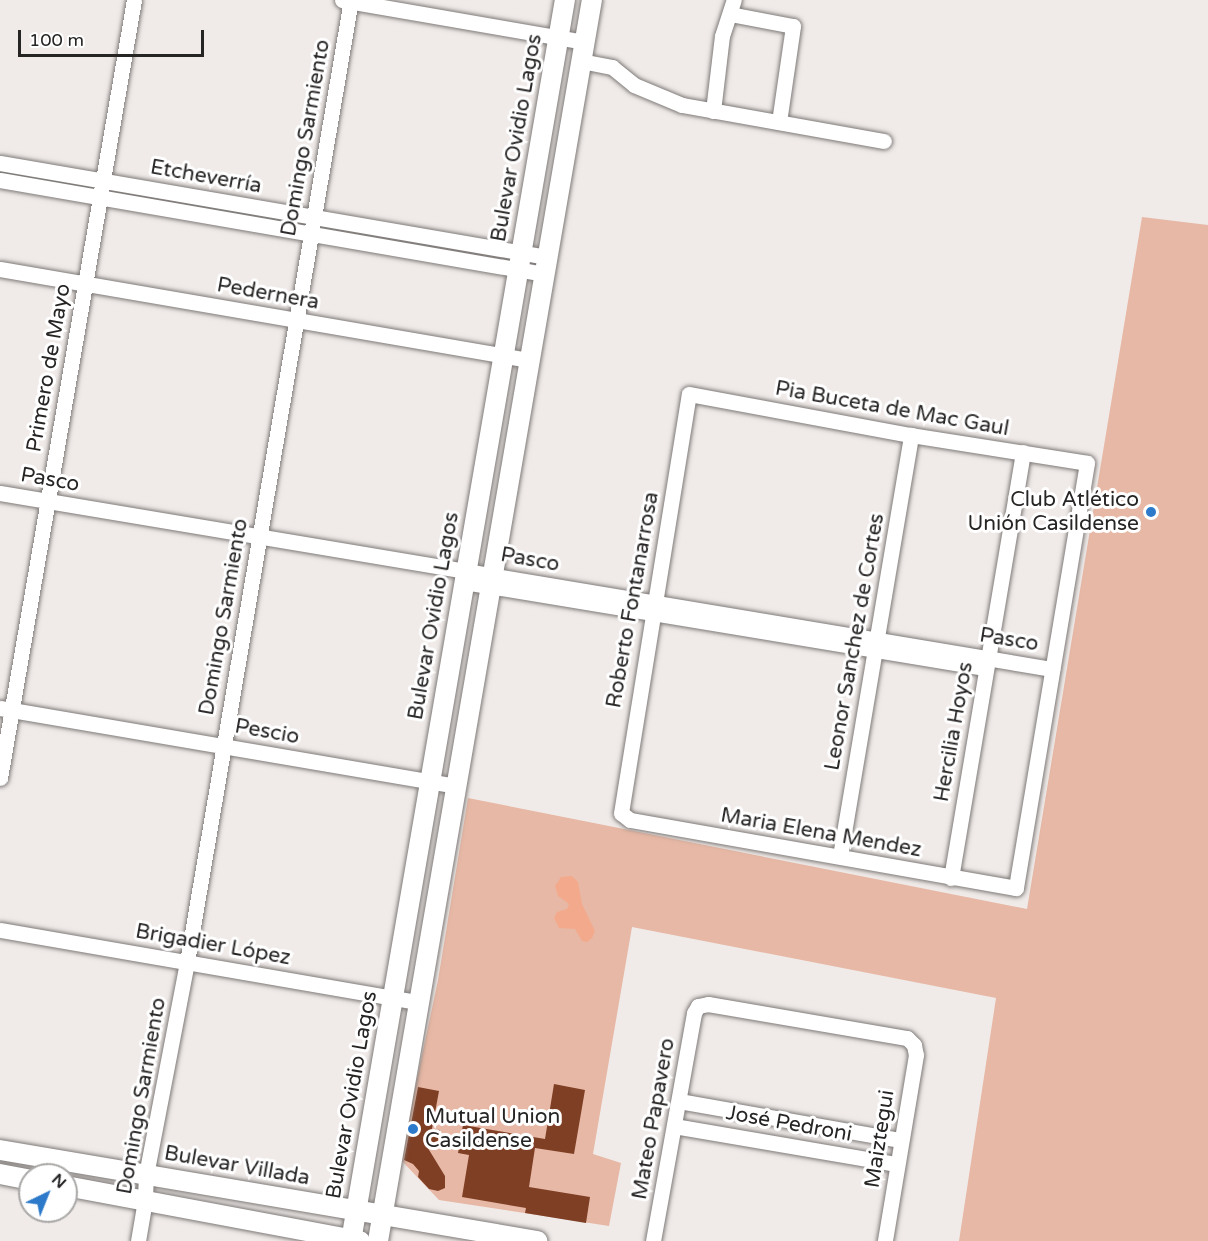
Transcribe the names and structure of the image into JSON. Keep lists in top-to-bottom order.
{
  "streets": {
    "main road": ["Bulevar Ovidio Lagos", "Bulevar Villada"],
    "street": [
      "Domingo Sarmiento",
      "Etcheverría",
      "Pedernera",
      "Primero de Mayo",
      "Pia Buceta de Mac Gaul",
      "Pasco",
      "Roberto Fontanarrosa",
      "Leonor Sanchez de Cortes",
      "Pescio",
      "Hercilia Hoyos",
      "Maria Elena Mendez",
      "Brigadier López",
      "Mateo Papavero",
      "José Pedroni",
      "Maiztegui"
    ]
  },
  "crossings": [
    ["Domingo Sarmiento", "Etcheverría"],
    ["Domingo Sarmiento", "Pedernera"],
    ["Domingo Sarmiento", "Pasco"],
    ["Domingo Sarmiento", "Pescio"],
    ["Domingo Sarmiento", "Brigadier López"],
    ["Domingo Sarmiento", "Bulevar Villada"],
    ["Bulevar Ovidio Lagos", "Etcheverría"],
    ["Bulevar Ovidio Lagos", "Pedernera"],
    ["Bulevar Ovidio Lagos", "Pasco"],
    ["Bulevar Ovidio Lagos", "Pescio"],
    ["Bulevar Ovidio Lagos", "Brigadier López"],
    ["Bulevar Ovidio Lagos", "Bulevar Villada"],
    ["Etcheverría", "Primero de Mayo"],
    ["Pedernera", "Primero de Mayo"],
    ["Primero de Mayo", "Pasco"],
    ["Primero de Mayo", "Pescio"],
    ["Pia Buceta de Mac Gaul", "Pasco"],
    ["Pia Buceta de Mac Gaul", "Roberto Fontanarrosa"],
    ["Pia Buceta de Mac Gaul", "Leonor Sanchez de Cortes"],
    ["Pia Buceta de Mac Gaul", "Hercilia Hoyos"],
    ["Pia Buceta de Mac Gaul", "Maria Elena Mendez"],
    ["Pasco", "Roberto Fontanarrosa"],
    ["Pasco", "Leonor Sanchez de Cortes"],
    ["Pasco", "Hercilia Hoyos"],
    ["Pasco", "Maria Elena Mendez"],
    ["Roberto Fontanarrosa", "Maria Elena Mendez"],
    ["Leonor Sanchez de Cortes", "Maria Elena Mendez"],
    ["Hercilia Hoyos", "Maria Elena Mendez"],
    ["Mateo Papavero", "José Pedroni"],
    ["Mateo Papavero", "Maiztegui"],
    ["José Pedroni", "Maiztegui"]
  ],
  "places": ["Club Atlético Unión Casildense", "Mutual Union Casildense"],
  "scale_bar": "100 m",
  "north": "top right"
}
